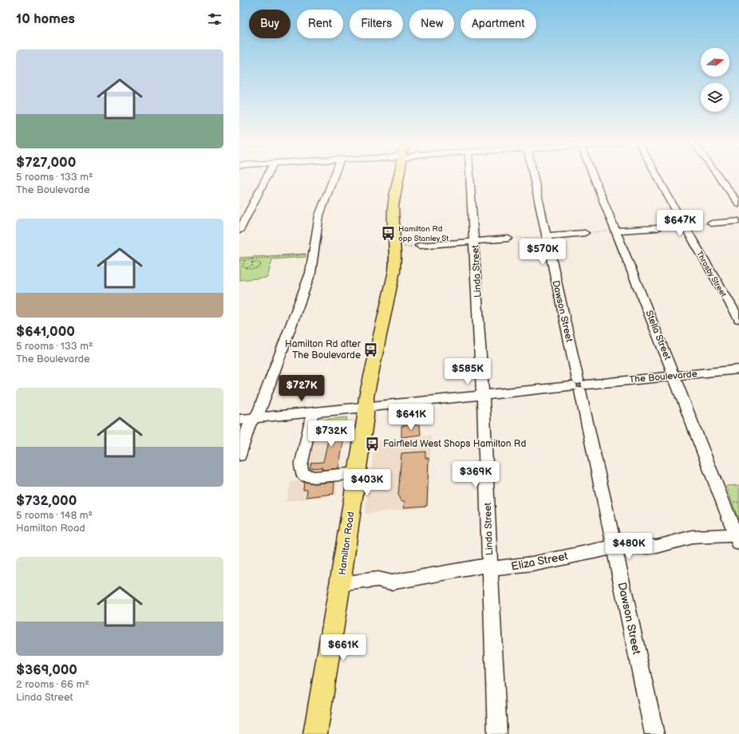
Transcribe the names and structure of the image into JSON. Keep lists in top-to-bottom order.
{
  "streets": {
    "main road": ["Hamilton Road"],
    "street": [
      "Linda Street",
      "Throsby Street",
      "Dawson Street",
      "Stella Street",
      "The Boulevarde",
      "Eliza Street"
    ]
  },
  "crossings": [
    ["Linda Street", "The Boulevarde"],
    ["Linda Street", "Eliza Street"],
    ["Dawson Street", "The Boulevarde"],
    ["Dawson Street", "Eliza Street"],
    ["Stella Street", "The Boulevarde"],
    ["Stella Street", "Eliza Street"],
    ["The Boulevarde", "Hamilton Road"],
    ["Hamilton Road", "Eliza Street"]
  ],
  "places": {
    "bus stop": ["Hamilton Rd opp Stanley St", "Hamilton Rd after The Boulevarde", "Fairfield West Shops Hamilton Rd"]
  },
  "north": "right",
  "page": {
    "heading": "10 homes",
    "chip": [
      "Buy",
      "Rent",
      "Filters",
      "New",
      "Apartment"
    ],
    "list": [
      {
        "name": "$727,000",
        "note": "5 rooms · 133 m² · The Boulevarde"
      },
      {
        "name": "$641,000",
        "note": "5 rooms · 133 m² · The Boulevarde"
      },
      {
        "name": "$732,000",
        "note": "5 rooms · 148 m² · Hamilton Road"
      },
      {
        "name": "$369,000",
        "note": "2 rooms · 66 m² · Linda Street"
      }
    ],
    "price": [
      "$647K",
      "$570K",
      "$585K",
      "$727K",
      "$641K",
      "$732K",
      "$369K",
      "$403K",
      "$480K",
      "$661K"
    ]
  }
}
